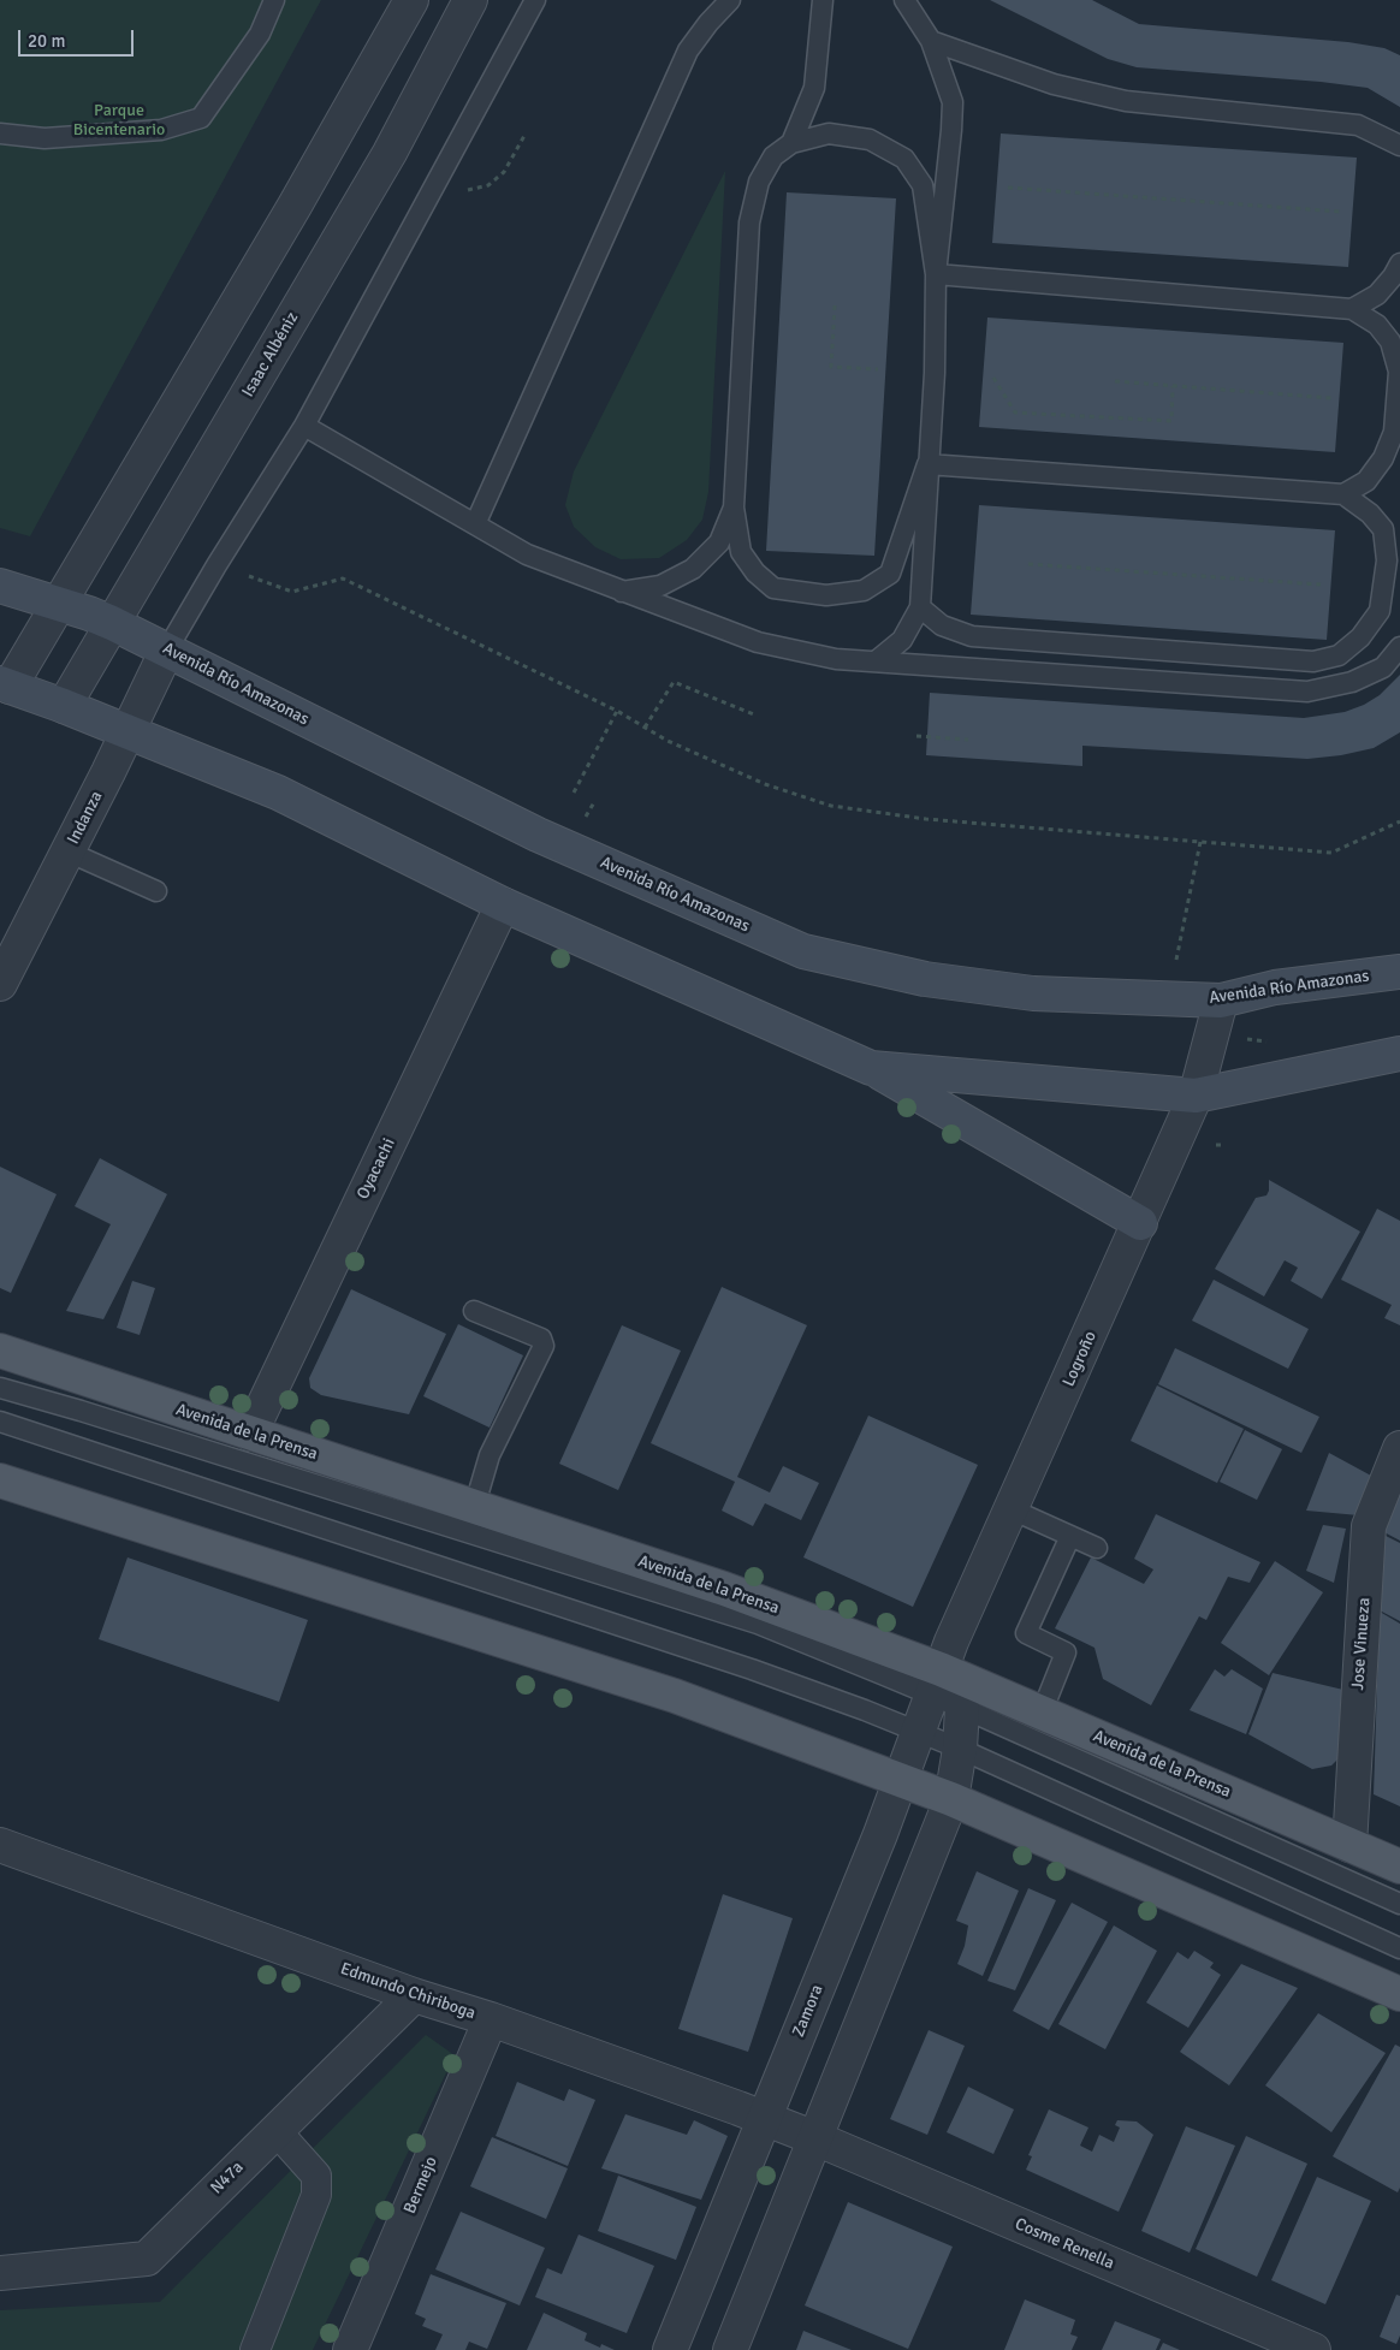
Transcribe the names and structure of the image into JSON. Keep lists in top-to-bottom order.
{
  "streets": {
    "main road": ["Avenida Río Amazonas", "Avenida de la Prensa"],
    "street": [
      "Isaac Albéniz",
      "Indanza",
      "Oyacachi",
      "Logroño",
      "Jose Vinueza",
      "Edmundo Chiriboga",
      "Zamora",
      "N47a",
      "Bermejo",
      "Cosme Renella"
    ]
  },
  "crossings": [
    ["Isaac Albéniz", "Avenida Río Amazonas"],
    ["Avenida Río Amazonas", "Indanza"],
    ["Avenida Río Amazonas", "Logroño"],
    ["Oyacachi", "Avenida de la Prensa"],
    ["Logroño", "Avenida de la Prensa"],
    ["Logroño", "Zamora"],
    ["Avenida de la Prensa", "Jose Vinueza"],
    ["Avenida de la Prensa", "Zamora"],
    ["Edmundo Chiriboga", "Zamora"],
    ["Edmundo Chiriboga", "N47a"],
    ["Edmundo Chiriboga", "Bermejo"],
    ["Edmundo Chiriboga", "Cosme Renella"]
  ],
  "parks": ["Parque Bicentenario"],
  "scale_bar": "20 m"
}
